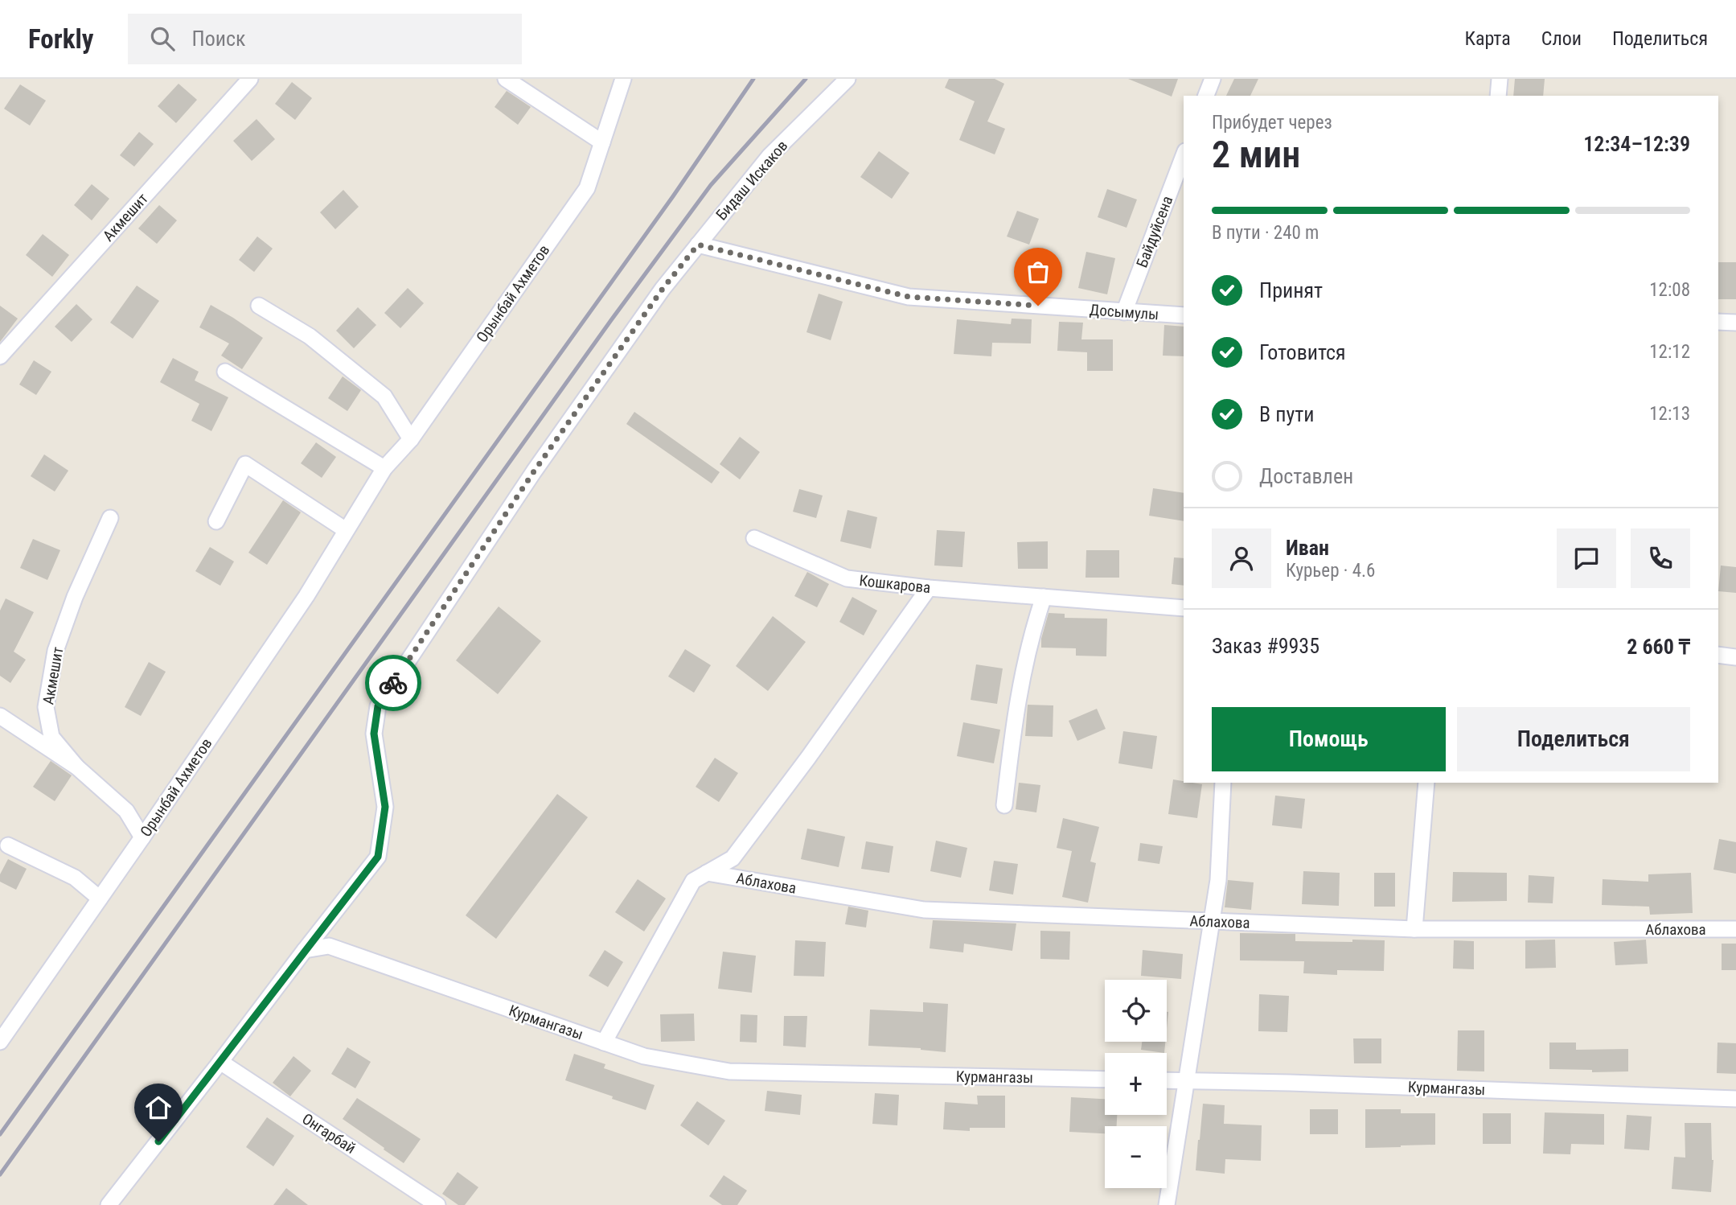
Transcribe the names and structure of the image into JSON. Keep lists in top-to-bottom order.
{
  "streets": {
    "street": [
      "Бидаш Искаков",
      "Акмешит",
      "Байдуйсена",
      "Орынбай Ахметов",
      "Досымулы",
      "Кошкарова",
      "Аблахова",
      "Курмангазы",
      "Онгарбай"
    ]
  },
  "crossings": [
    ["Бидаш Искаков", "Досымулы"],
    ["Бидаш Искаков", "Курмангазы"],
    ["Акмешит", "Орынбай Ахметов"],
    ["Байдуйсена", "Досымулы"]
  ],
  "page": {
    "header": "Forkly",
    "search": "Поиск",
    "nav": ["Карта", "Слои", "Поделиться"],
    "heading": ["2 мин", "Прибудет через", "12:34–12:39"],
    "panel": [
      "Иван",
      "Курьер · 4.6",
      "Заказ #9935",
      "2 660 ₸"
    ],
    "bar": "В пути · 240 m",
    "list": [
      ["Принят", "12:08"],
      ["Готовится", "12:12"],
      ["В пути", "12:13"],
      "Доставлен"
    ],
    "buttons": ["Помощь", "Поделиться"],
    "map_buttons": ["+", "−"]
  }
}
